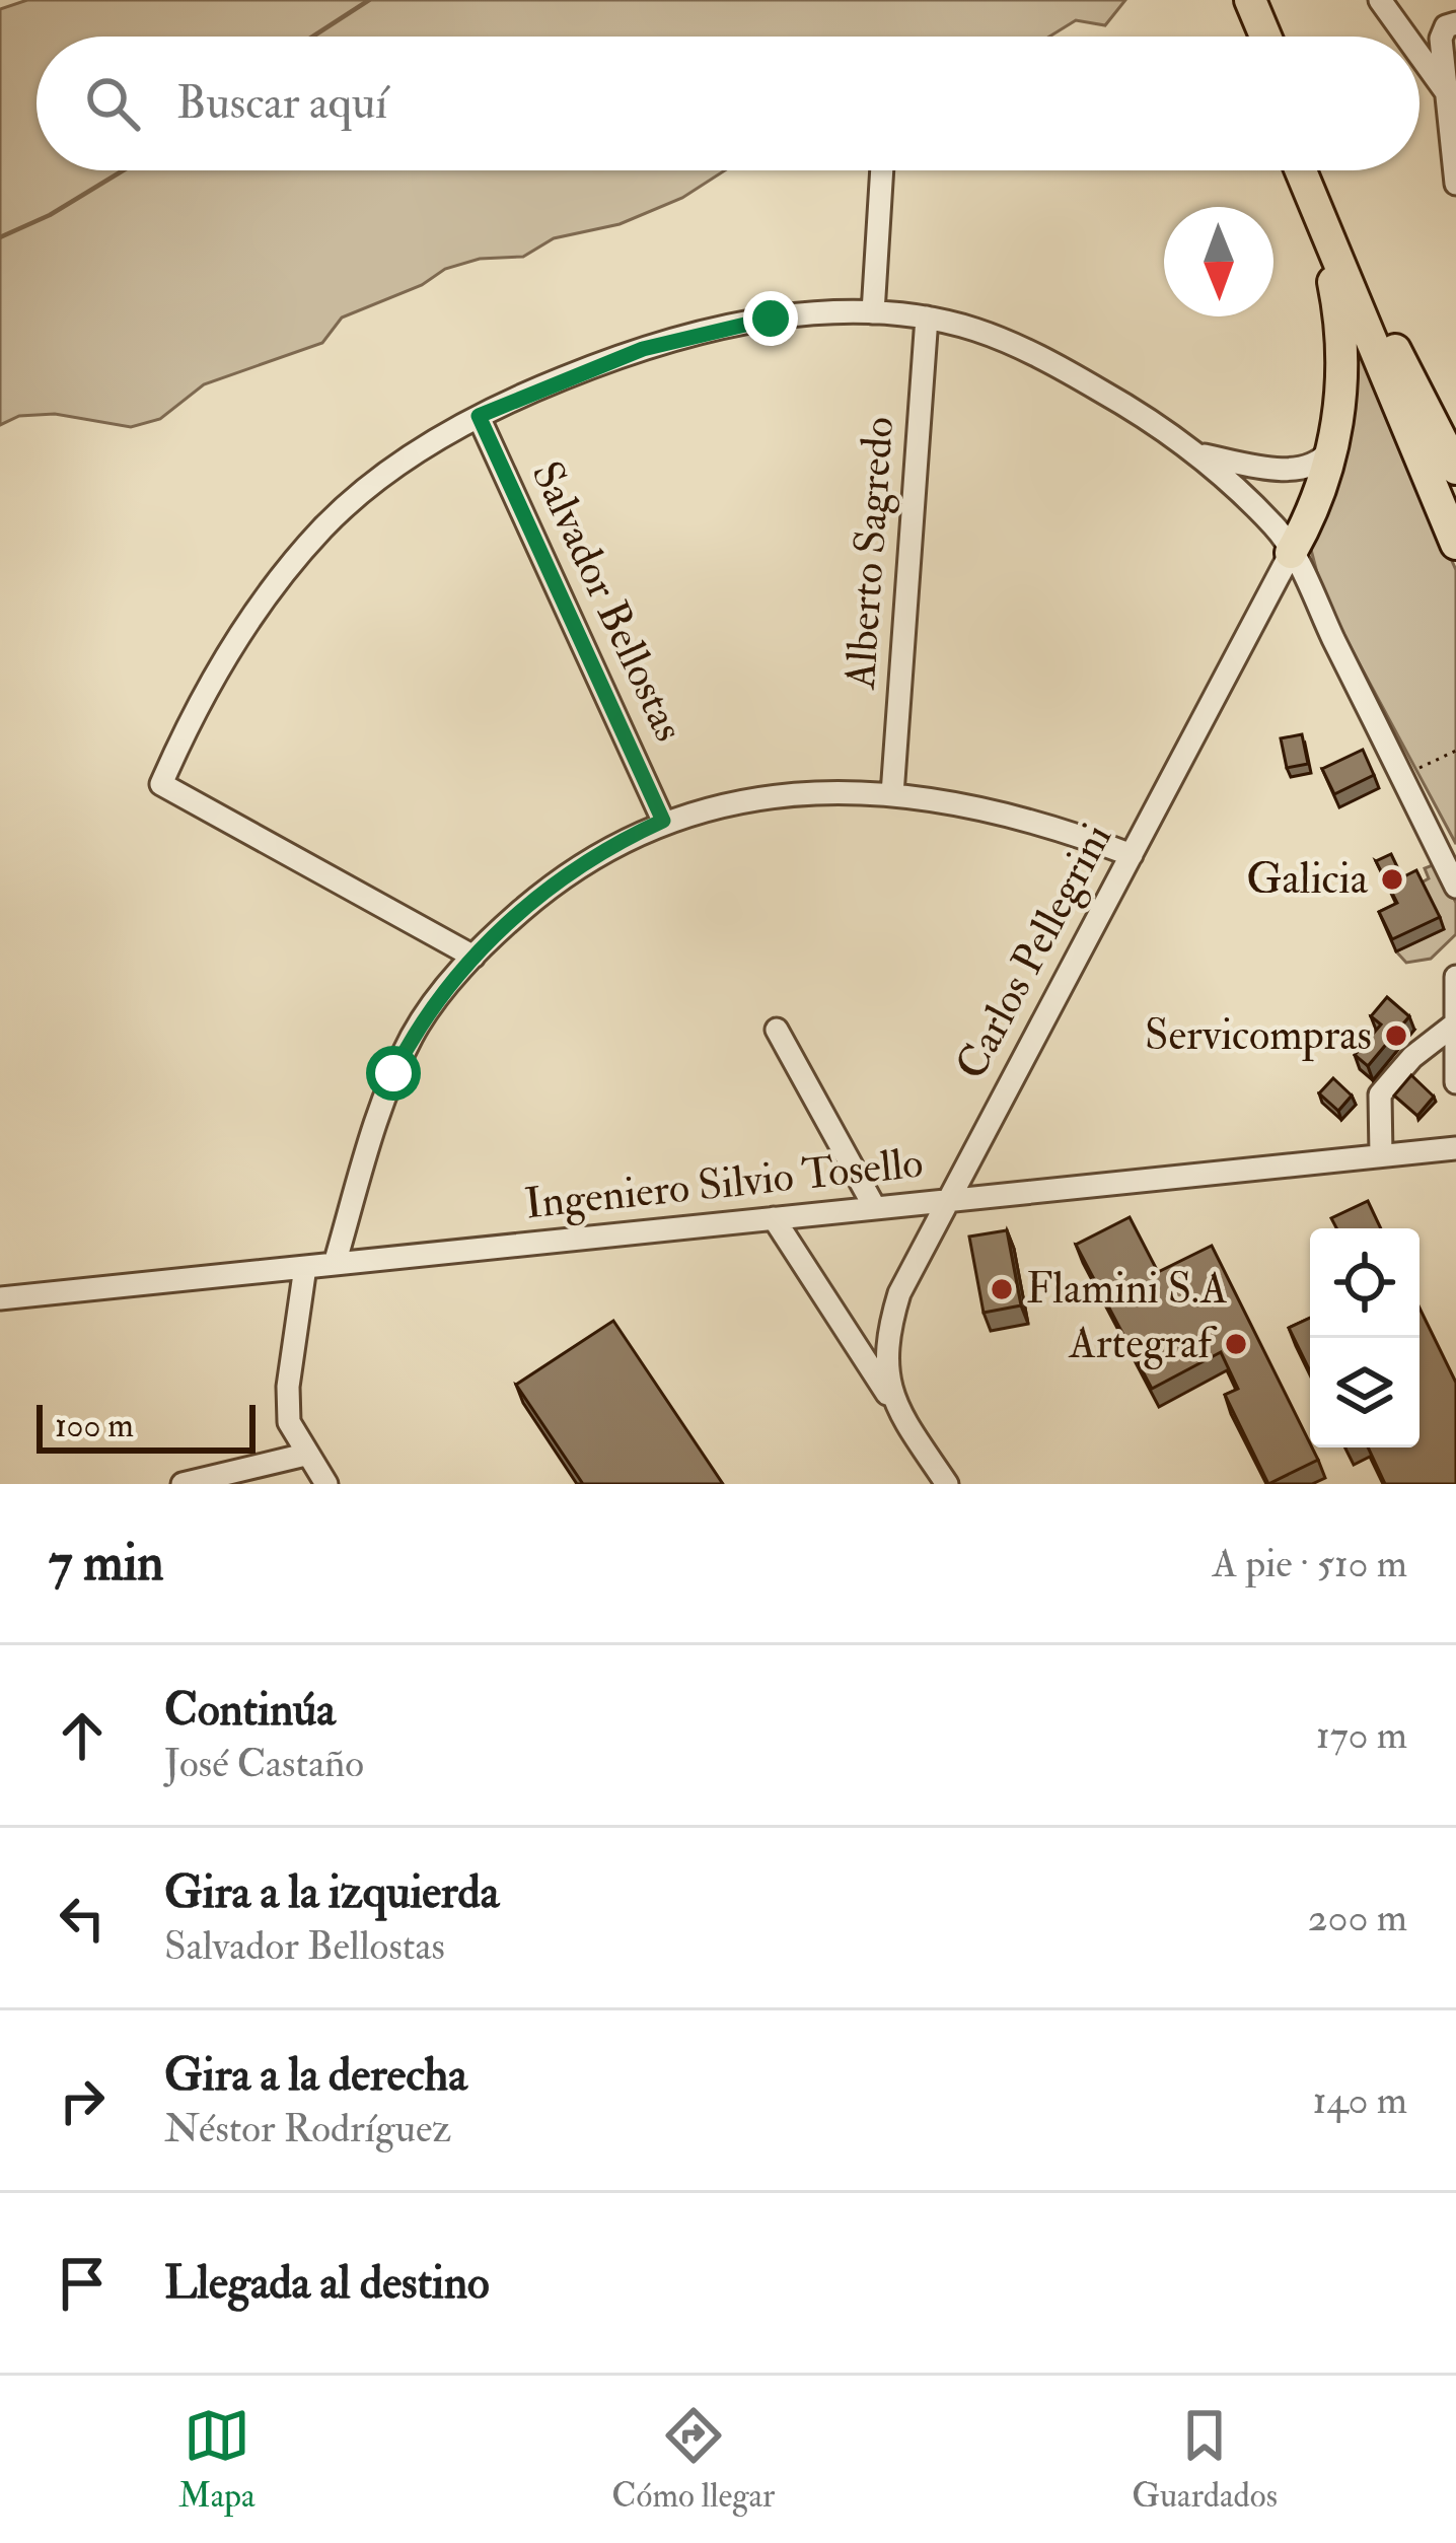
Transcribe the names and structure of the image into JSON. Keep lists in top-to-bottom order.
{
  "streets": {
    "street": [
      "Alberto Sagredo",
      "Salvador Bellostas",
      "Carlos Pellegrini",
      "Ingeniero Silvio Tosello"
    ]
  },
  "crossings": [
    ["Carlos Pellegrini", "Ingeniero Silvio Tosello"]
  ],
  "places": [
    "Galicia",
    "Servicompras",
    "Flamini S.A",
    "Artegraf"
  ],
  "scale_bar": "100 m",
  "north": "bottom",
  "page": {
    "search": "Buscar aquí",
    "scale": "100 m",
    "heading": ["7 min", "A pie · 510 m"],
    "list": [
      ["Continúa", "José Castaño", "170 m"],
      ["Gira a la izquierda", "Salvador Bellostas", "200 m"],
      ["Gira a la derecha", "Néstor Rodríguez", "140 m"],
      "Llegada al destino"
    ],
    "nav": ["Mapa", "Cómo llegar", "Guardados"]
  }
}
